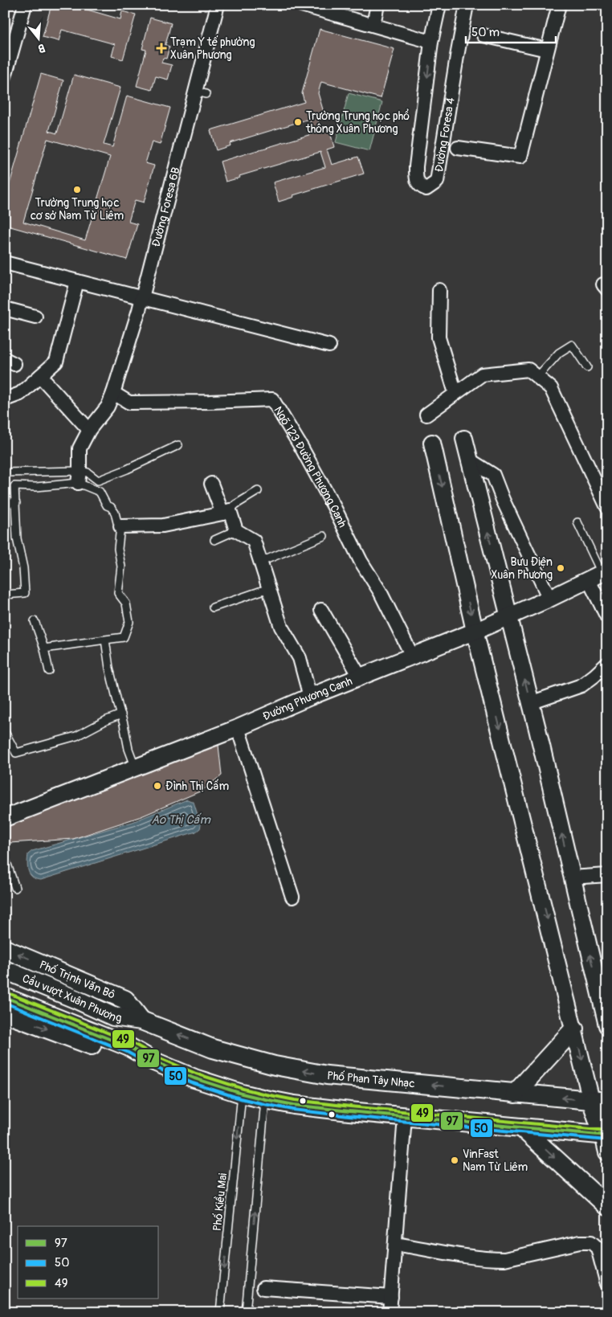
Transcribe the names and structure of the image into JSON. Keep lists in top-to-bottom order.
{
  "streets": {
    "main road": ["Phố Trịnh Văn Bô", "Cầu vượt Xuân Phương", "Phố Phan Tây Nhạc"],
    "street": [
      "Đường Foresa 4",
      "Đường Foresa 6B",
      "Ngõ 123 Đường Phương Canh",
      "Đường Phương Canh"
    ],
    "lane": ["Phố Kiều Mai"]
  },
  "crossings": [
    ["Đường Foresa 6B", "Ngõ 123 Đường Phương Canh"],
    ["Ngõ 123 Đường Phương Canh", "Đường Phương Canh"],
    ["Phố Trịnh Văn Bô", "Cầu vượt Xuân Phương"],
    ["Phố Trịnh Văn Bô", "Phố Phan Tây Nhạc"],
    ["Cầu vượt Xuân Phương", "Phố Phan Tây Nhạc"]
  ],
  "water": ["Ao Thị Cấm"],
  "places": {
    "health": ["Trạm Y tế phường Xuân Phương"],
    "other": [
      "Trường Trung học phổ thông Xuân Phương",
      "Trường Trung học cơ sở Nam Từ Liêm",
      "Bưu Điện Xuân Phương",
      "Đình Thị Cấm",
      "VinFast Nam Từ Liêm"
    ]
  },
  "lines": ["transit line 49", "transit line 97", "transit line 50"],
  "legend": ["97", "50", "49"],
  "scale_bar": "50 m",
  "north": "bottom"
}
